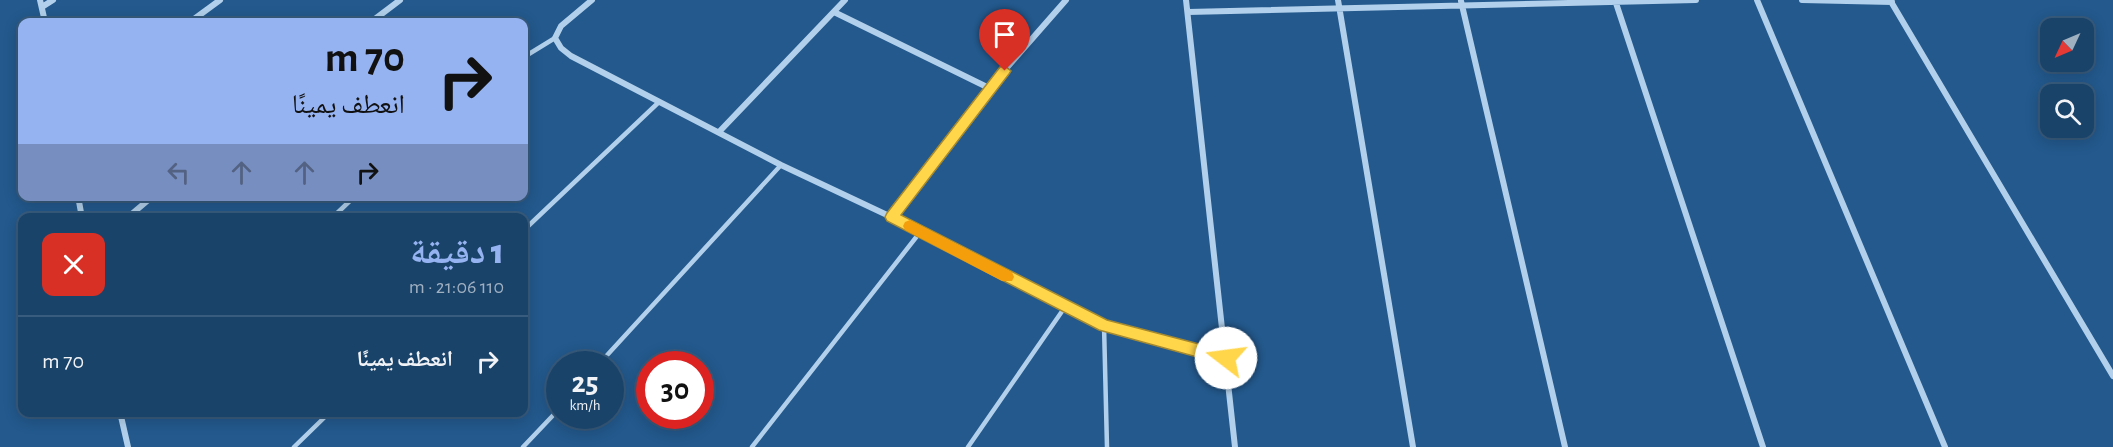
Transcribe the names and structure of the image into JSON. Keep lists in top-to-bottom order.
{
  "north": "bottom left",
  "page": {
    "turn": ["70 m", "انعطف يمينًا"],
    "heading": ["1 دقيقة", "110 m · 21:06"],
    "list": [
      {
        "name": "انعطف يمينًا",
        "value": "70 m"
      }
    ],
    "speed": "25 km/h",
    "limit": "30"
  }
}
